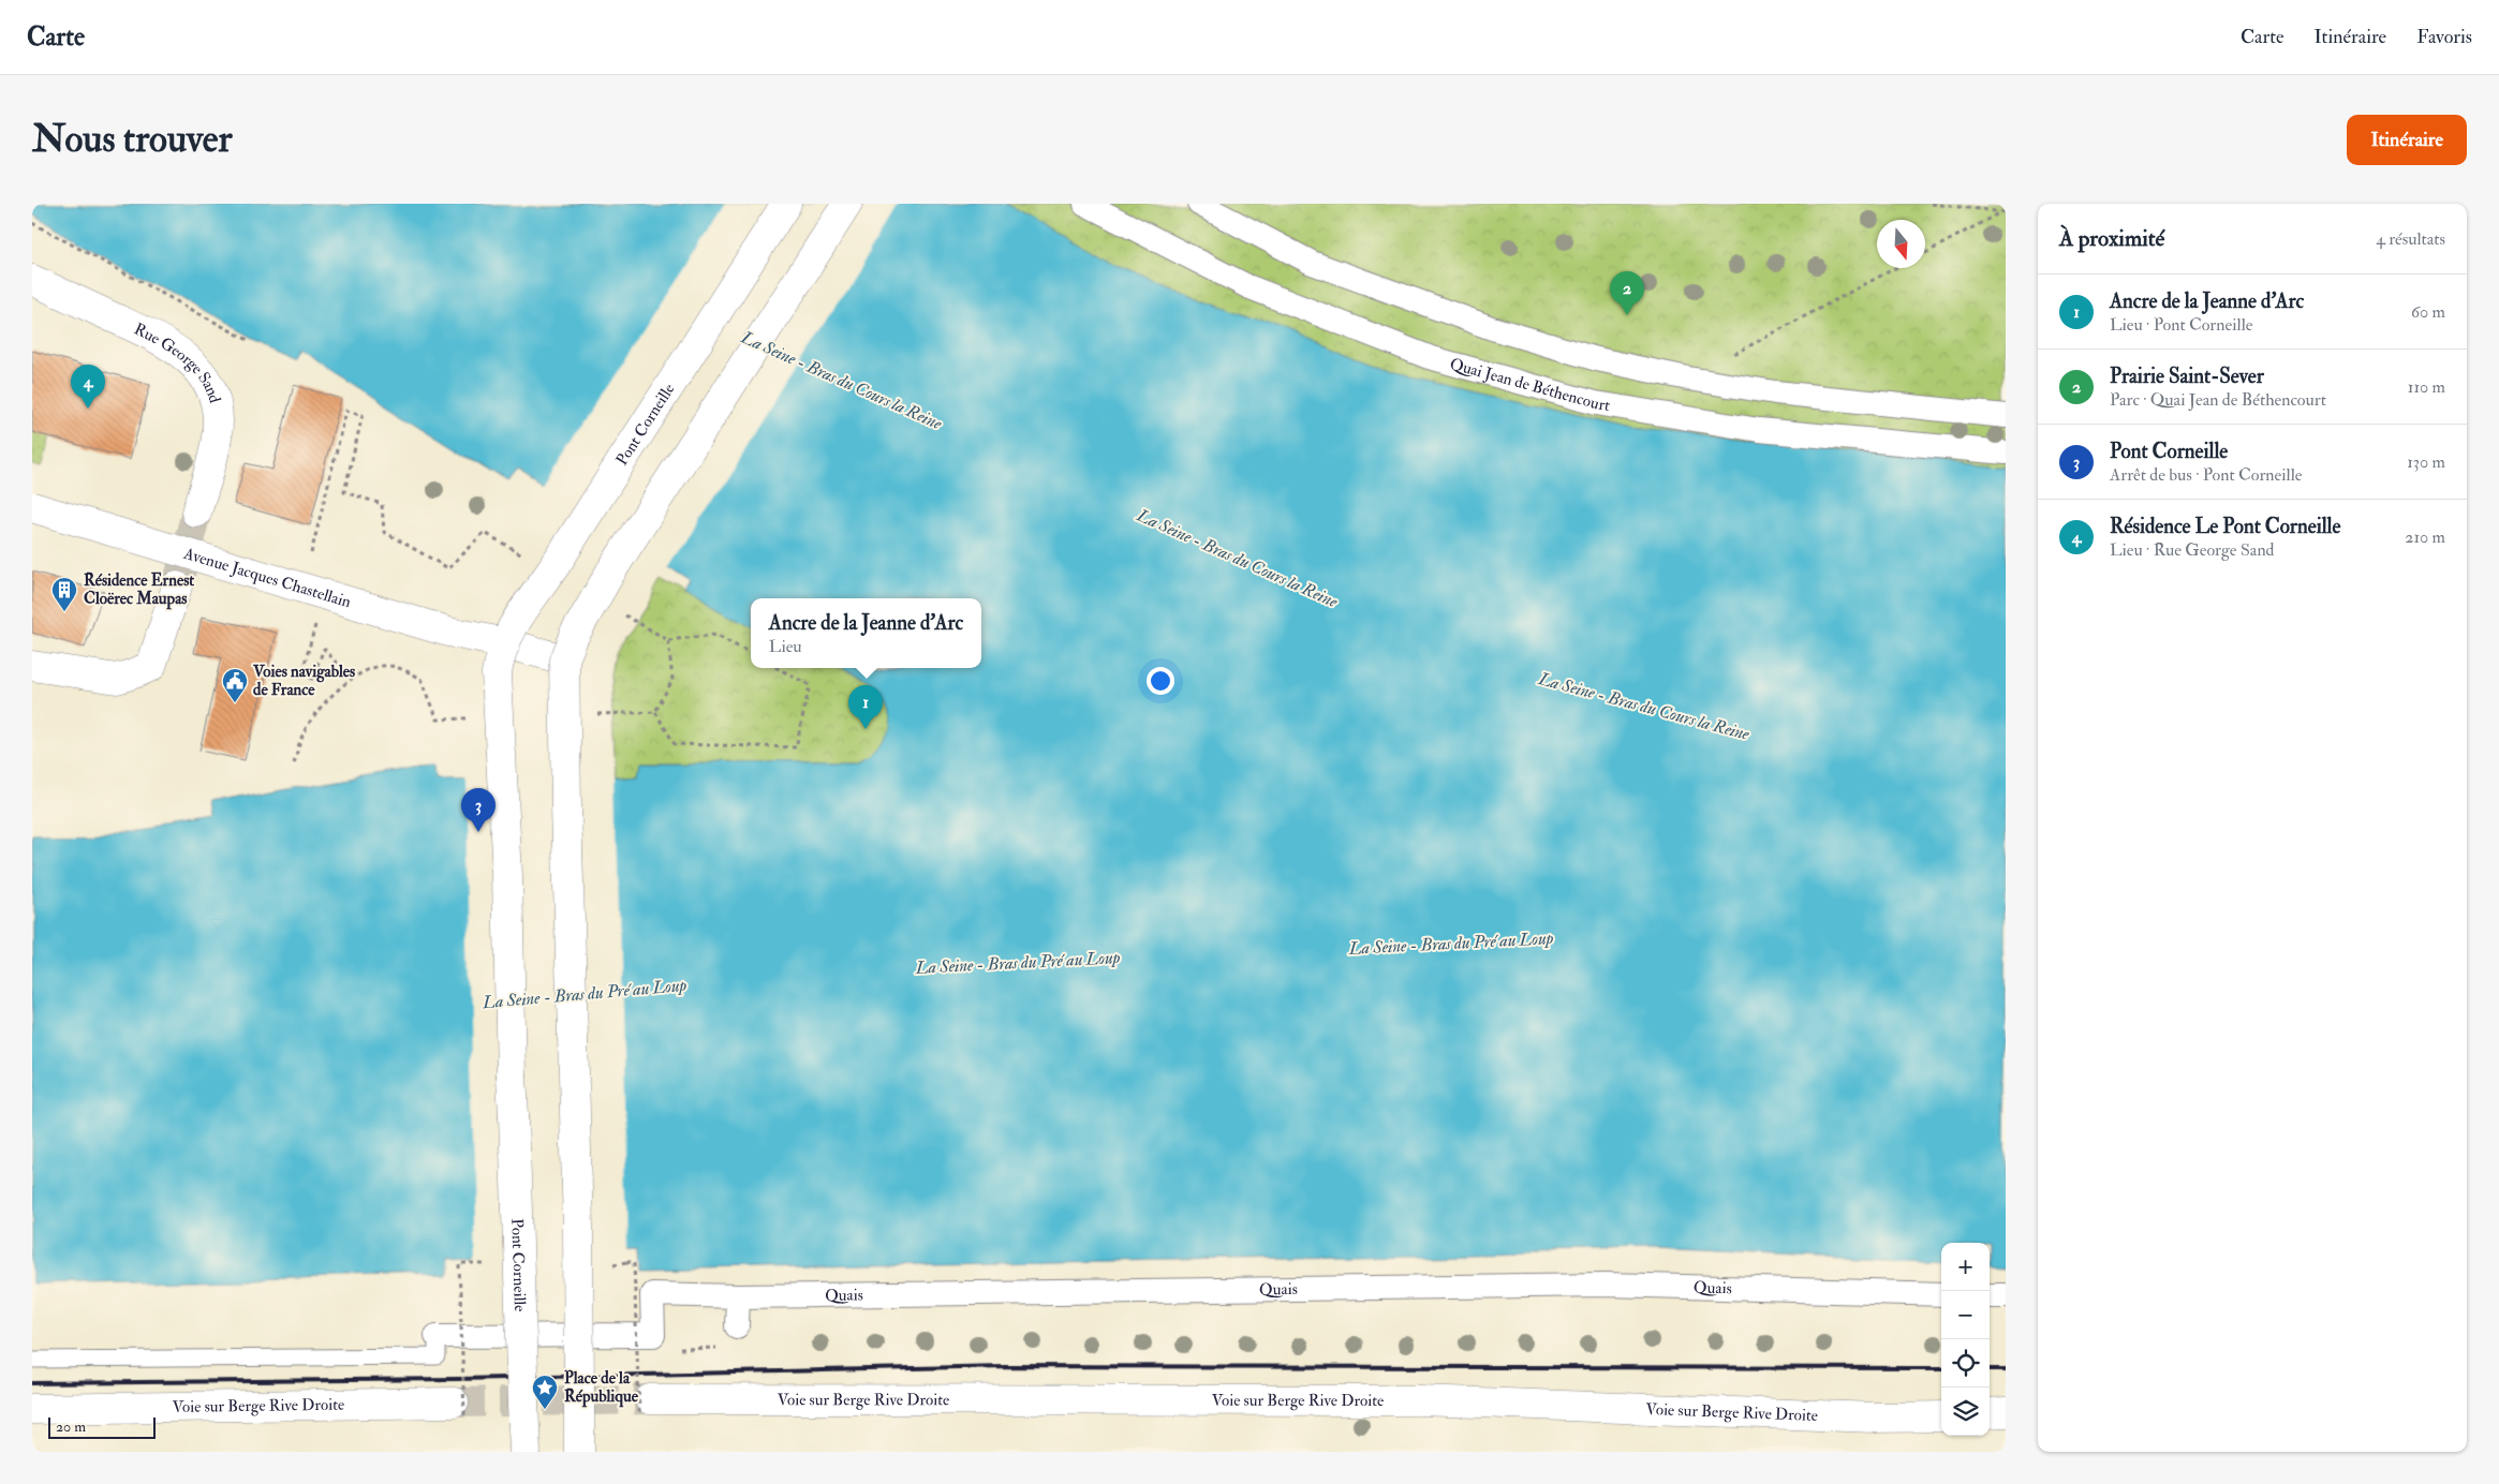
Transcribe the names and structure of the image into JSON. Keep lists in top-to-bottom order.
{
  "streets": {
    "main road": [
      "Rue George Sand",
      "Pont Corneille",
      "Avenue Jacques Chastellain",
      "Voie sur Berge Rive Droite"
    ],
    "street": ["Quai Jean de Béthencourt", "Quais"]
  },
  "crossings": [
    ["Pont Corneille", "Avenue Jacques Chastellain"]
  ],
  "water": ["La Seine - Bras du Cours la Reine", "La Seine - Bras du Pré au Loup"],
  "places": {
    "building": ["Résidence Ernest Cloërec Maupas"],
    "public building": ["Voies navigables de France"],
    "place": ["Place de la République"]
  },
  "scale_bar": "20 m",
  "north": "bottom",
  "page": {
    "header": "Carte",
    "nav": ["Carte", "Itinéraire", "Favoris"],
    "buttons": "Itinéraire",
    "title": "Nous trouver",
    "heading": ["À proximité", "4 résultats"],
    "pins": [
      "2",
      "4",
      "1",
      "3"
    ],
    "list": [
      {
        "mark": "1",
        "name": "Ancre de la Jeanne d'Arc",
        "note": "Lieu · Pont Corneille",
        "value": "60 m"
      },
      {
        "mark": "2",
        "name": "Prairie Saint-Sever",
        "note": "Parc · Quai Jean de Béthencourt",
        "value": "110 m"
      },
      {
        "mark": "3",
        "name": "Pont Corneille",
        "note": "Arrêt de bus · Pont Corneille",
        "value": "130 m"
      },
      {
        "mark": "4",
        "name": "Résidence Le Pont Corneille",
        "note": "Lieu · Rue George Sand",
        "value": "210 m"
      }
    ],
    "popup": ["Ancre de la Jeanne d'Arc", "Lieu"],
    "map_buttons": ["+", "−"],
    "scale": "20 m"
  }
}
